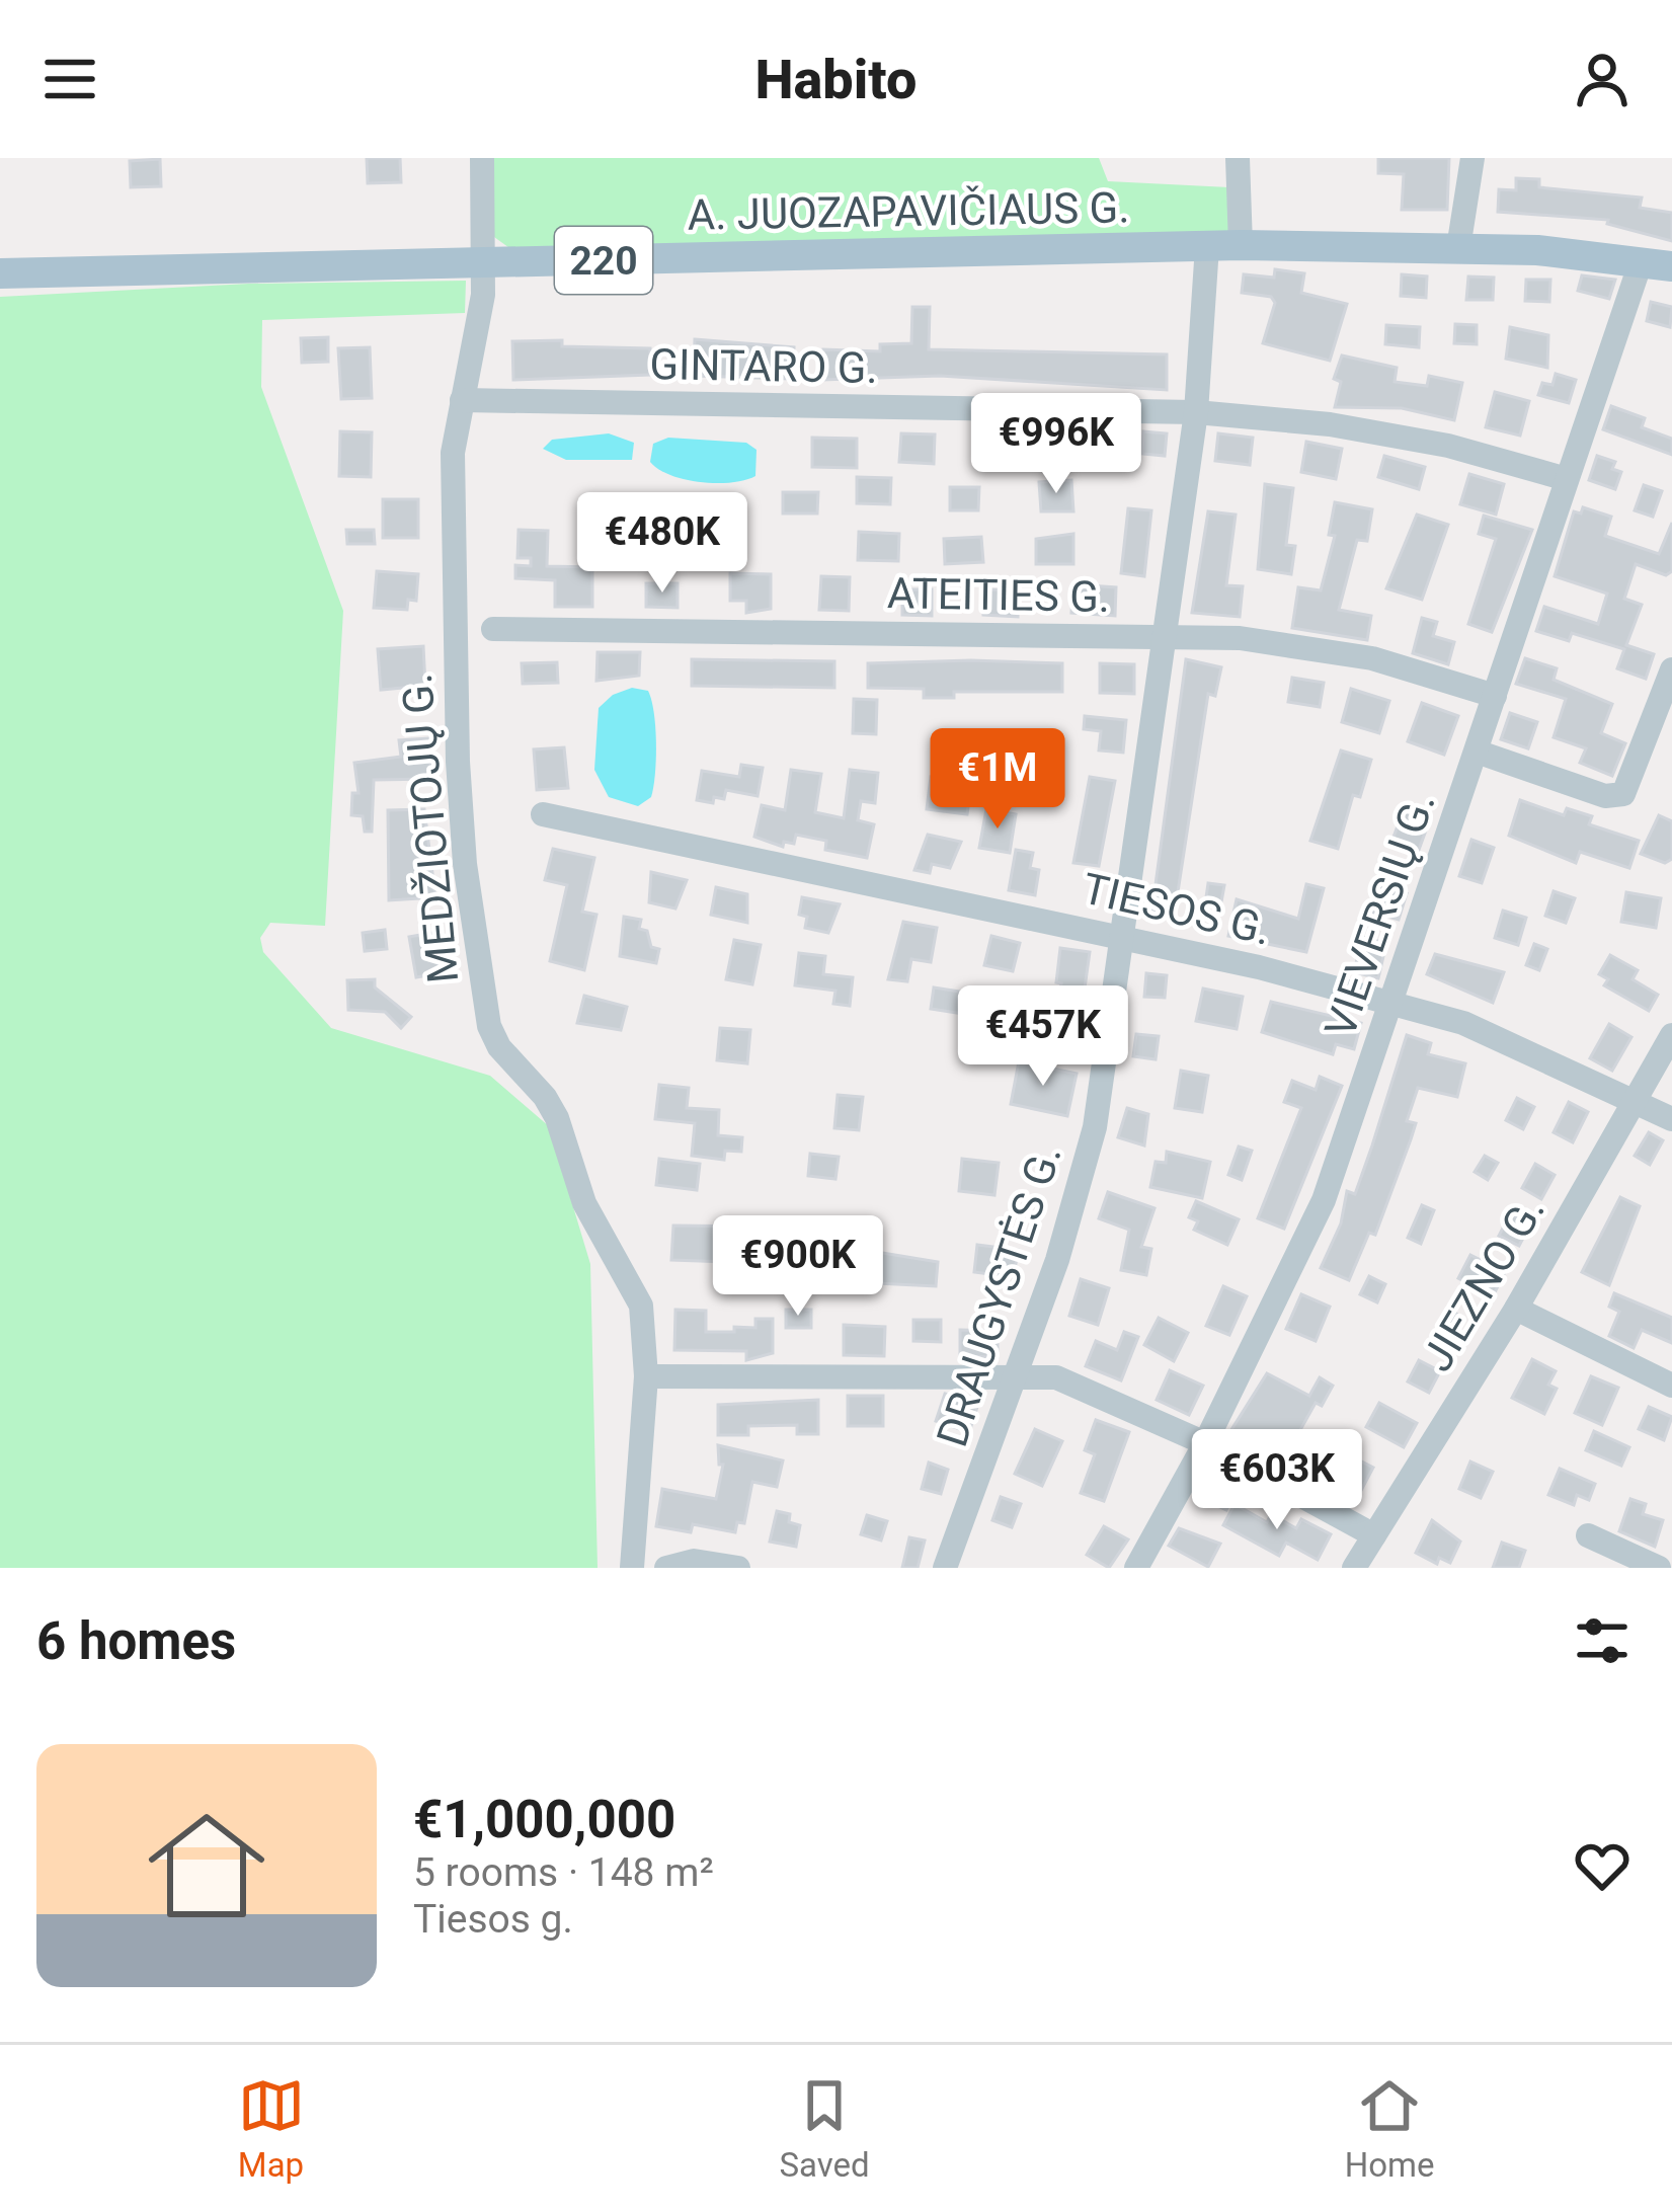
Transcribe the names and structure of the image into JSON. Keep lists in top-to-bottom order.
{
  "streets": {
    "main road": ["A. JUOZAPAVIČIAUS G.", "220"],
    "street": [
      "GINTARO G.",
      "ATEITIES G.",
      "MEDŽIOTOJŲ G.",
      "TIESOS G.",
      "VIEVERSIŲ G.",
      "JIEZNO G.",
      "DRAUGYSTĖS G."
    ]
  },
  "crossings": [
    ["A. JUOZAPAVIČIAUS G.", "MEDŽIOTOJŲ G."],
    ["A. JUOZAPAVIČIAUS G.", "VIEVERSIŲ G."],
    ["A. JUOZAPAVIČIAUS G.", "DRAUGYSTĖS G."],
    ["GINTARO G.", "MEDŽIOTOJŲ G."],
    ["GINTARO G.", "VIEVERSIŲ G."],
    ["GINTARO G.", "DRAUGYSTĖS G."],
    ["ATEITIES G.", "VIEVERSIŲ G."],
    ["ATEITIES G.", "DRAUGYSTĖS G."],
    ["TIESOS G.", "VIEVERSIŲ G."],
    ["TIESOS G.", "JIEZNO G."],
    ["TIESOS G.", "DRAUGYSTĖS G."]
  ],
  "page": {
    "header": "Habito",
    "price": [
      "€996K",
      "€480K",
      "€1M",
      "€457K",
      "€900K",
      "€603K"
    ],
    "heading": "6 homes",
    "list": [
      {
        "name": "€1,000,000",
        "note": "5 rooms · 148 m² · Tiesos g."
      }
    ],
    "tabs": ["Map", "Saved", "Home"]
  }
}
